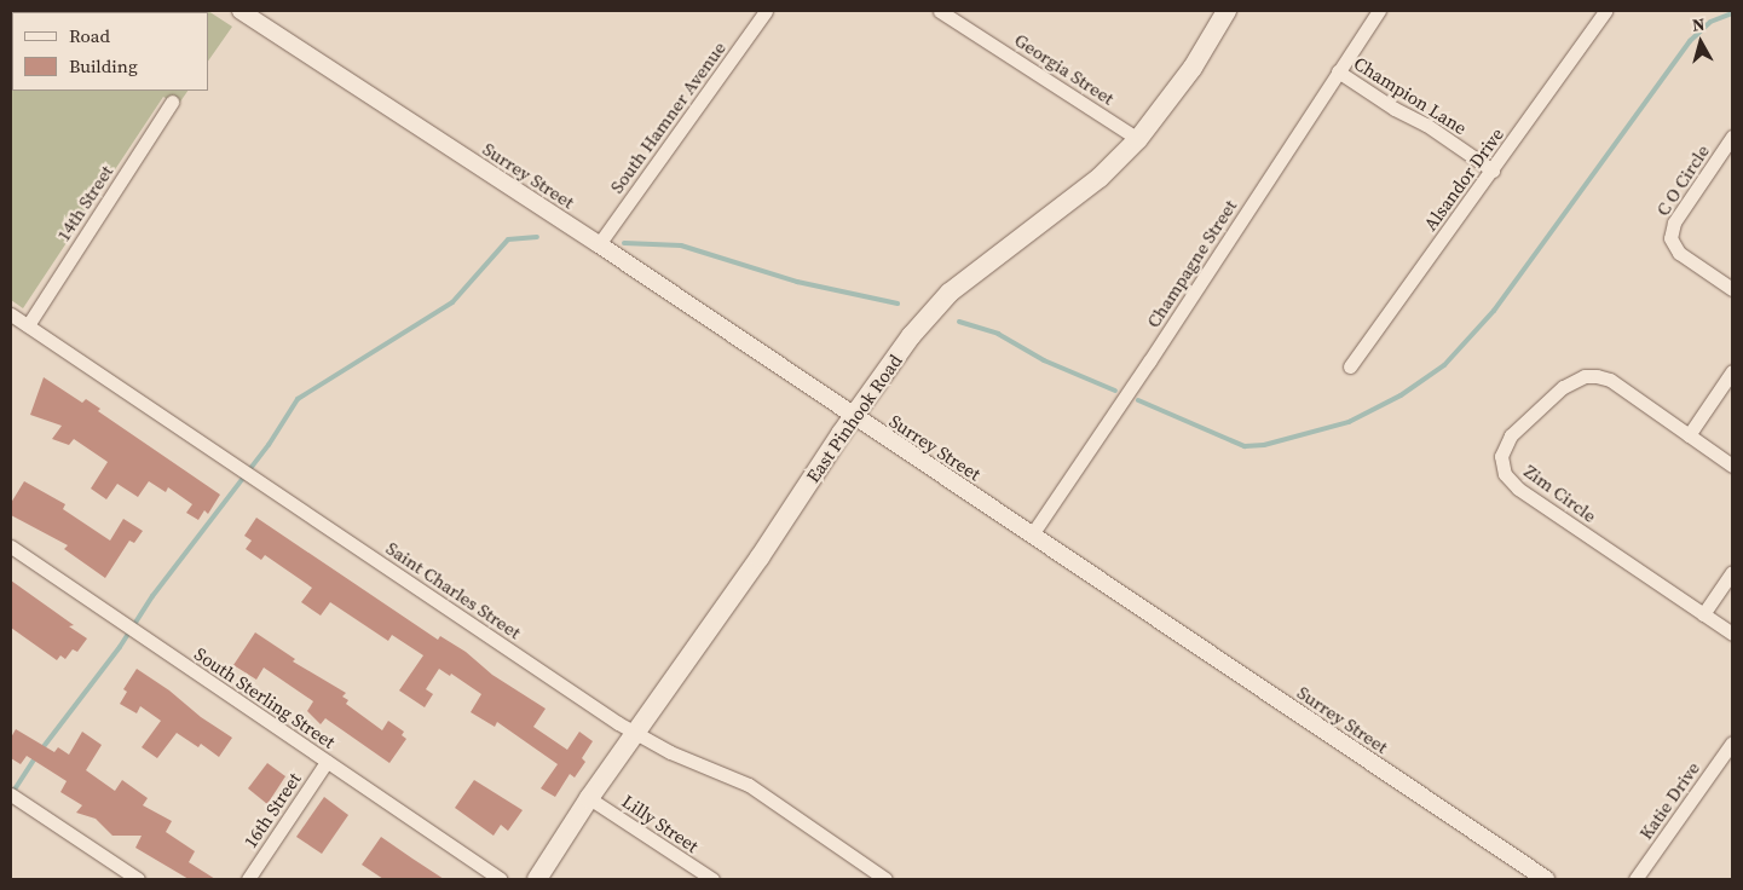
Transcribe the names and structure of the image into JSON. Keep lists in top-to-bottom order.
{
  "streets": {
    "main road": ["East Pinhook Road"],
    "street": [
      "Georgia Street",
      "Champion Lane",
      "South Hamner Avenue",
      "Surrey Street",
      "Alsandor Drive",
      "C O Circle",
      "14th Street",
      "Champagne Street",
      "Zim Circle",
      "Saint Charles Street",
      "South Sterling Street",
      "Katie Drive",
      "16th Street",
      "Lilly Street"
    ]
  },
  "crossings": [
    ["Georgia Street", "East Pinhook Road"],
    ["Champion Lane", "Alsandor Drive"],
    ["Champion Lane", "Champagne Street"],
    ["South Hamner Avenue", "Surrey Street"],
    ["Surrey Street", "Champagne Street"],
    ["Surrey Street", "East Pinhook Road"],
    ["14th Street", "Saint Charles Street"],
    ["East Pinhook Road", "Saint Charles Street"],
    ["East Pinhook Road", "Lilly Street"],
    ["South Sterling Street", "16th Street"]
  ],
  "legend": ["Road", "Building"],
  "north": "top"
}
